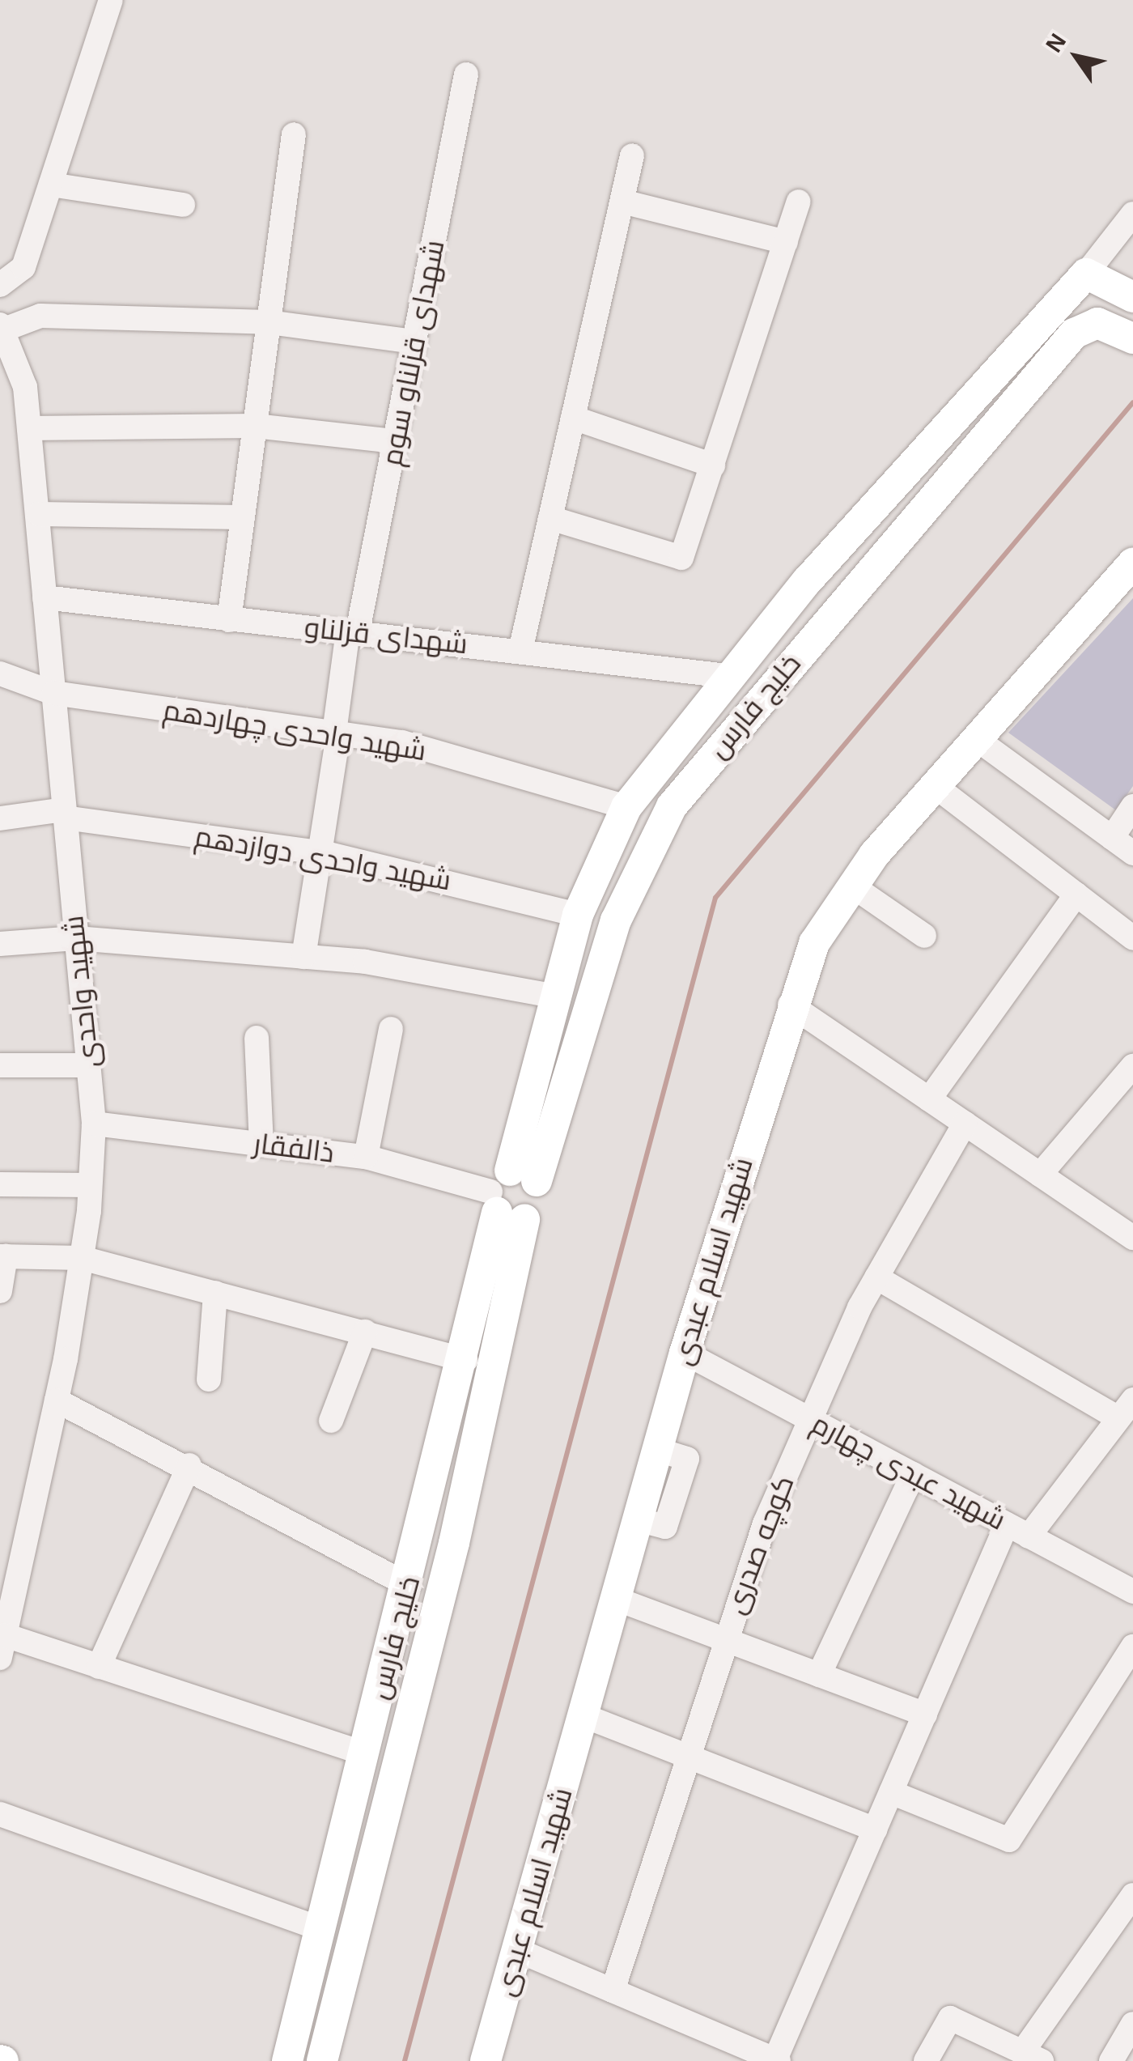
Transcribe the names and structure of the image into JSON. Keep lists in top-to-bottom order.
{
  "streets": {
    "main road": ["خلیج فارس", "شهید اسلام عبدی"],
    "street": [
      "شهدای قزلناو سوم",
      "شهدای قزلناو",
      "شهید واحدی چهاردهم",
      "شهید واحدی دوازدهم",
      "شهید واحدی",
      "ذالفقار",
      "شهید عبدی چهارم",
      "کوچه صدری"
    ]
  },
  "crossings": [
    ["شهدای قزلناو سوم", "شهدای قزلناو"],
    ["شهدای قزلناو سوم", "شهید واحدی چهاردهم"],
    ["شهدای قزلناو سوم", "شهید واحدی دوازدهم"],
    ["شهدای قزلناو", "شهید واحدی"],
    ["خلیج فارس", "ذالفقار"],
    ["شهید واحدی چهاردهم", "شهید واحدی"],
    ["شهید واحدی دوازدهم", "شهید واحدی"],
    ["شهید واحدی", "ذالفقار"],
    ["شهید اسلام عبدی", "شهید عبدی چهارم"],
    ["شهید عبدی چهارم", "کوچه صدری"]
  ],
  "north": "top left"
}
